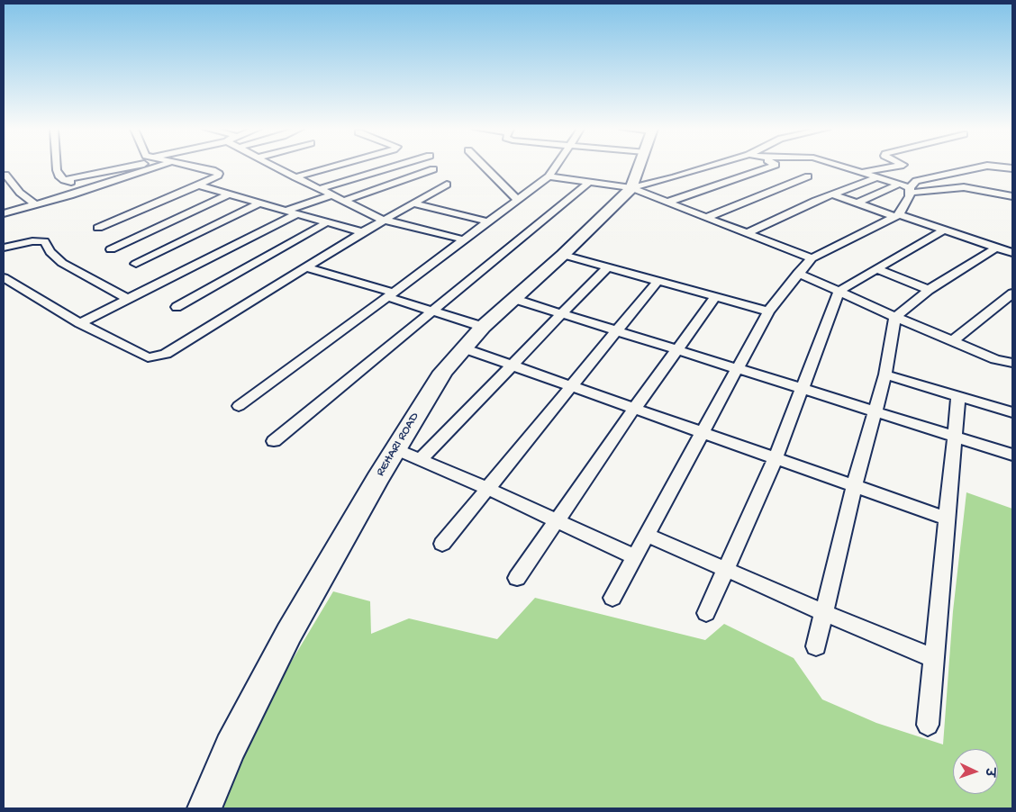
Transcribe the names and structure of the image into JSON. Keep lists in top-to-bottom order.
{
  "streets": {
    "main road": ["REHARI ROAD"]
  },
  "north": "right"
}
